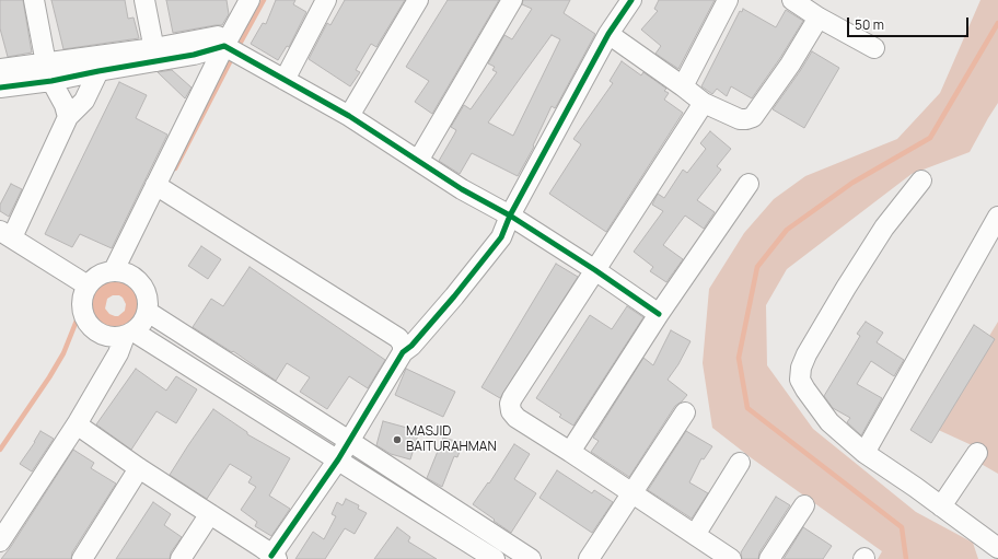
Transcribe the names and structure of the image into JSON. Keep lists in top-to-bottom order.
{
  "places": ["MASJID BAITURAHMAN"],
  "scale_bar": "50 m"
}
